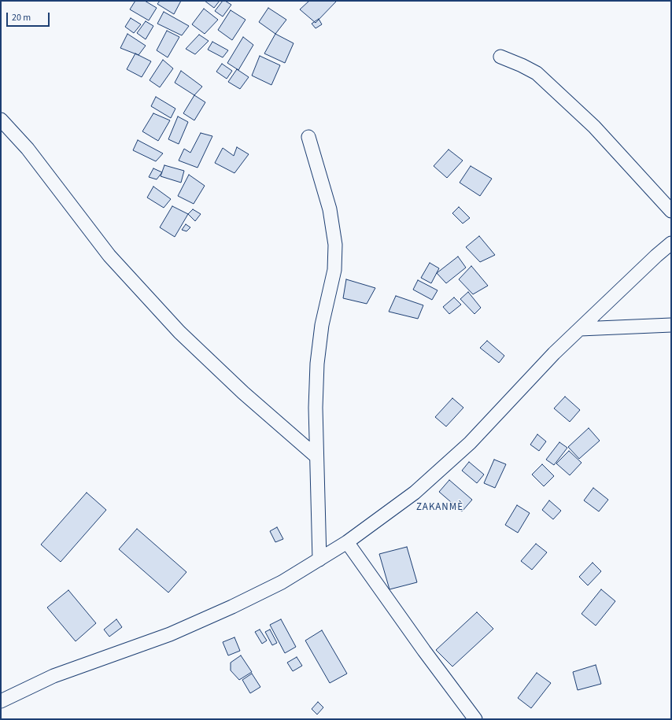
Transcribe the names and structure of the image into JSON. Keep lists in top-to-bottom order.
{
  "districts": ["ZAKANMÈ"],
  "scale_bar": "20 m"
}
